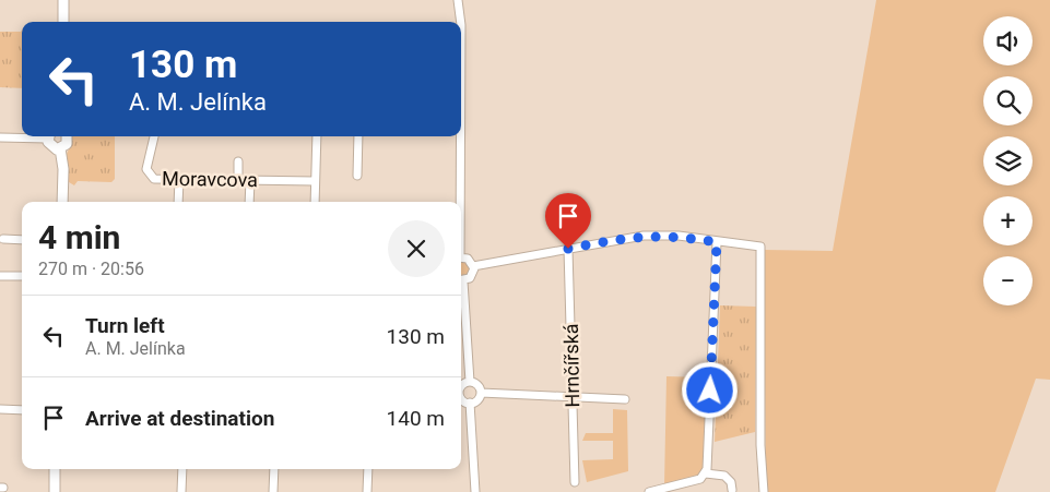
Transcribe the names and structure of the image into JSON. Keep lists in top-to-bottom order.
{
  "streets": {
    "street": ["Moravcova", "Hrnčířská"]
  },
  "page": {
    "map_buttons": ["+", "−"],
    "turn": ["130 m", "A. M. Jelínka"],
    "heading": ["4 min", "270 m · 20:56"],
    "list": [
      {
        "name": "Turn left",
        "note": "A. M. Jelínka",
        "value": "130 m"
      },
      {
        "name": "Arrive at destination",
        "value": "140 m"
      }
    ]
  }
}
